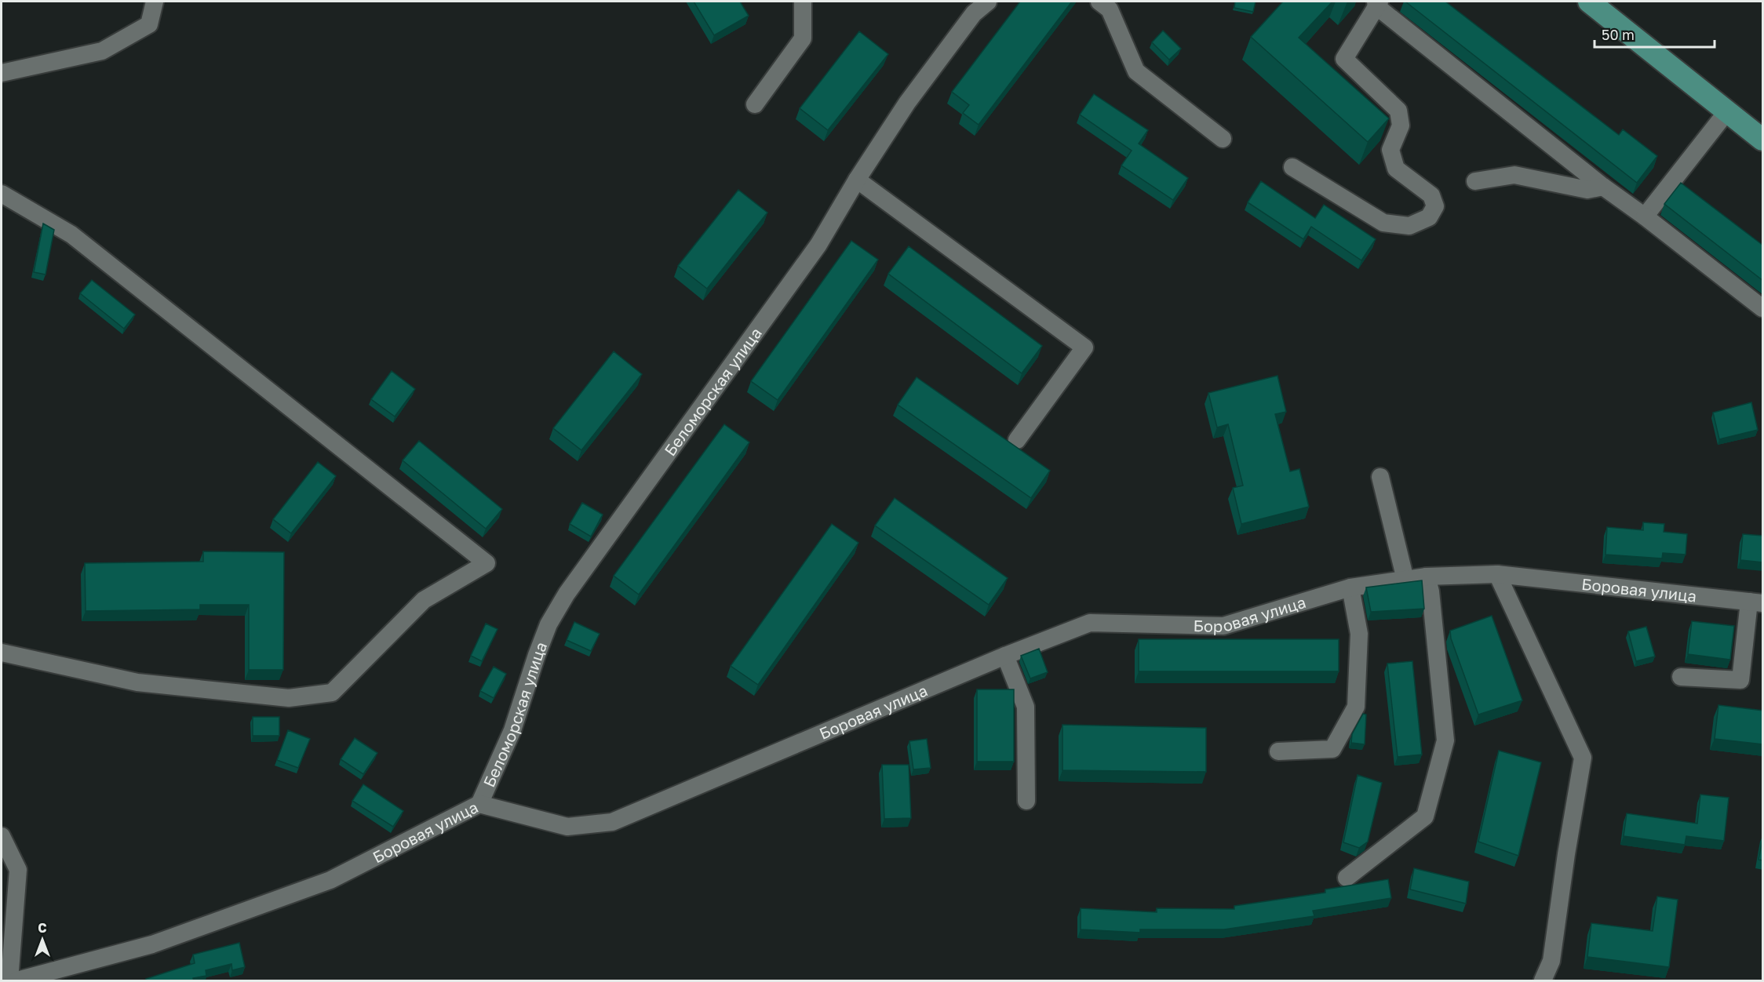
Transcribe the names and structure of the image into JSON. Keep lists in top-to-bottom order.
{
  "streets": {
    "street": ["Беломорская улица", "Боровая улица"]
  },
  "crossings": [
    ["Беломорская улица", "Боровая улица"]
  ],
  "scale_bar": "50 m",
  "north": "top"
}
